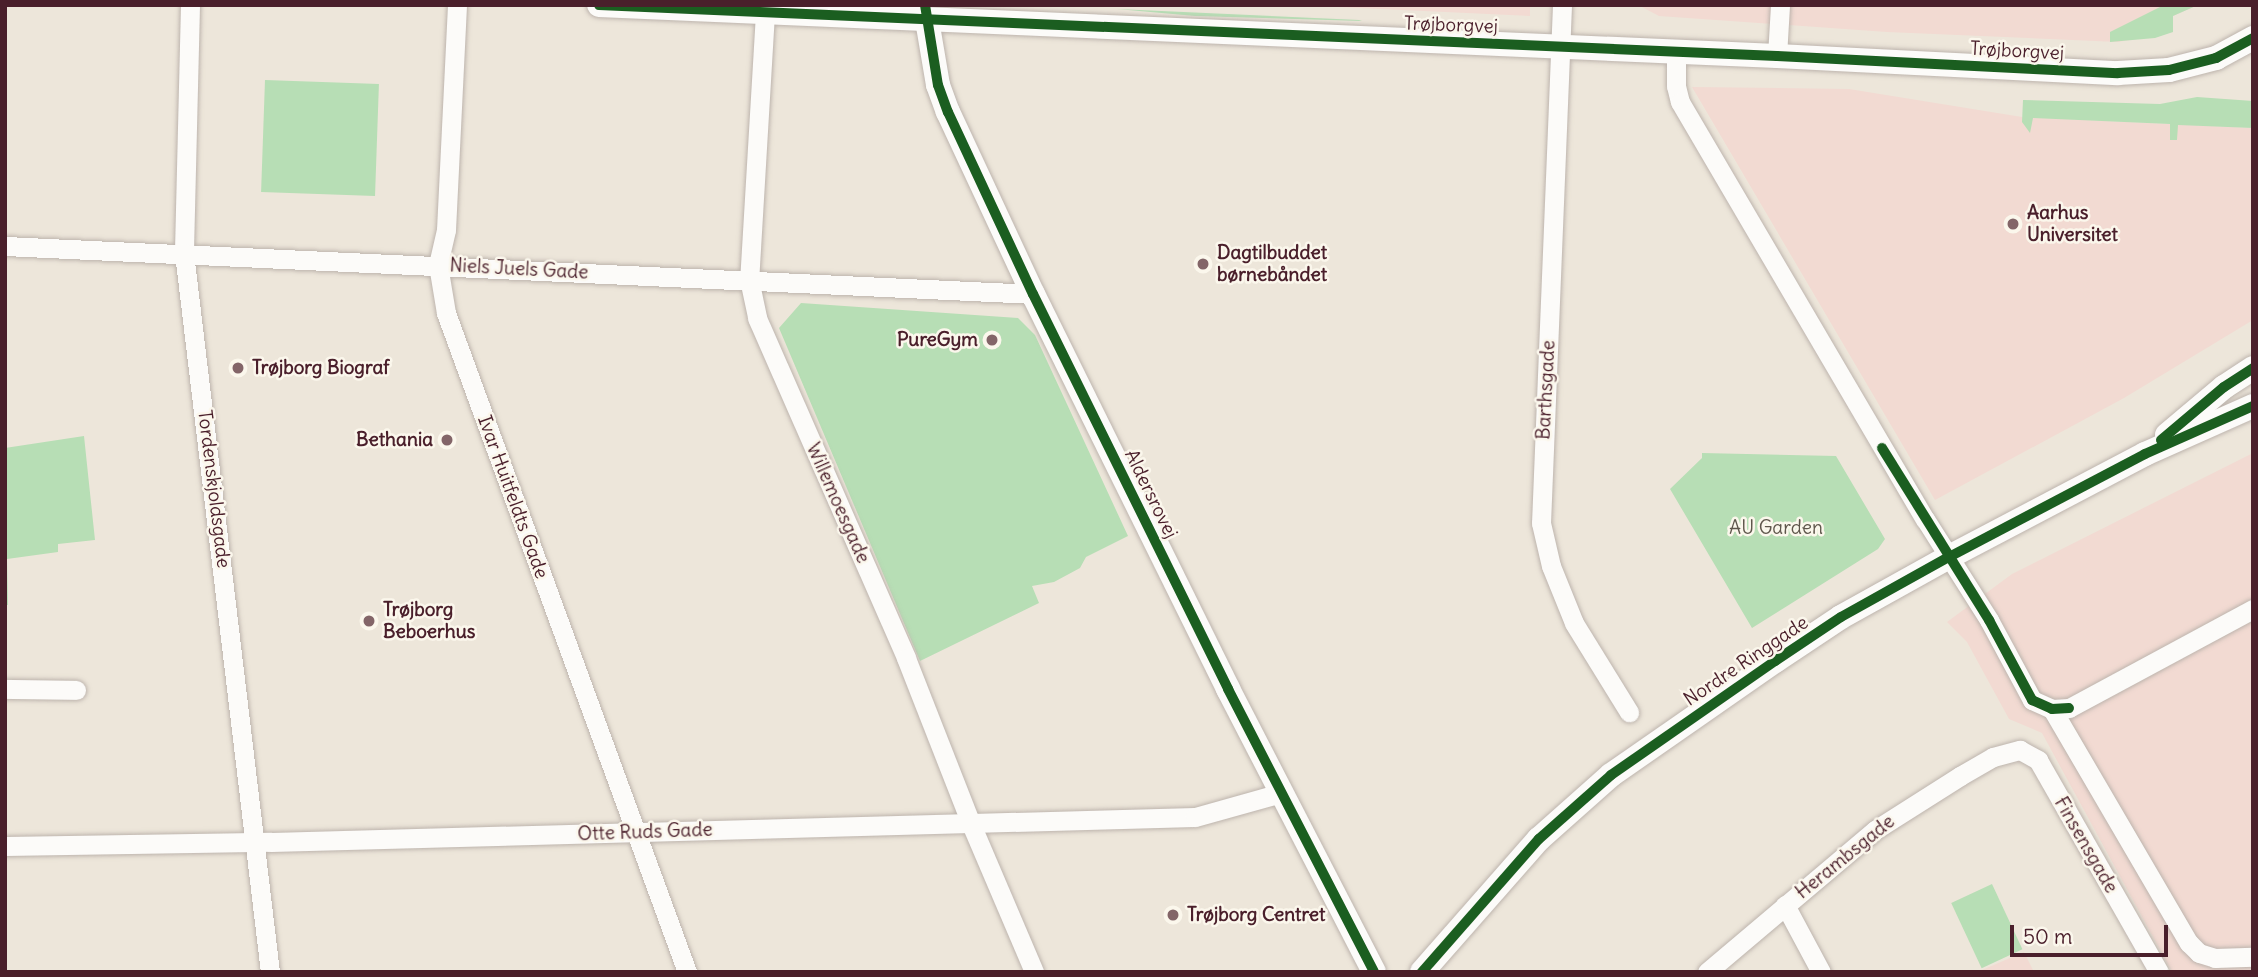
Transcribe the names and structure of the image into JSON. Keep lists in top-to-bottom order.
{
  "streets": {
    "street": [
      "Trøjborgvej",
      "Niels Juels Gade",
      "Barthsgade",
      "Tordenskjoldsgade",
      "Aldersrovej",
      "Ivar Huitfeldts Gade",
      "Willemoesgade",
      "Nordre Ringgade",
      "Otte Ruds Gade",
      "Finsensgade",
      "Herambsgade"
    ]
  },
  "crossings": [
    ["Trøjborgvej", "Barthsgade"],
    ["Trøjborgvej", "Aldersrovej"],
    ["Trøjborgvej", "Willemoesgade"],
    ["Niels Juels Gade", "Tordenskjoldsgade"],
    ["Niels Juels Gade", "Aldersrovej"],
    ["Niels Juels Gade", "Ivar Huitfeldts Gade"],
    ["Niels Juels Gade", "Willemoesgade"],
    ["Tordenskjoldsgade", "Otte Ruds Gade"],
    ["Aldersrovej", "Otte Ruds Gade"],
    ["Ivar Huitfeldts Gade", "Otte Ruds Gade"],
    ["Willemoesgade", "Otte Ruds Gade"],
    ["Finsensgade", "Herambsgade"]
  ],
  "parks": ["AU Garden"],
  "places": [
    "Aarhus Universitet",
    "Dagtilbuddet børnebåndet",
    "PureGym",
    "Trøjborg Biograf",
    "Bethania",
    "Trøjborg Beboerhus",
    "Trøjborg Centret"
  ],
  "scale_bar": "50 m"
}
